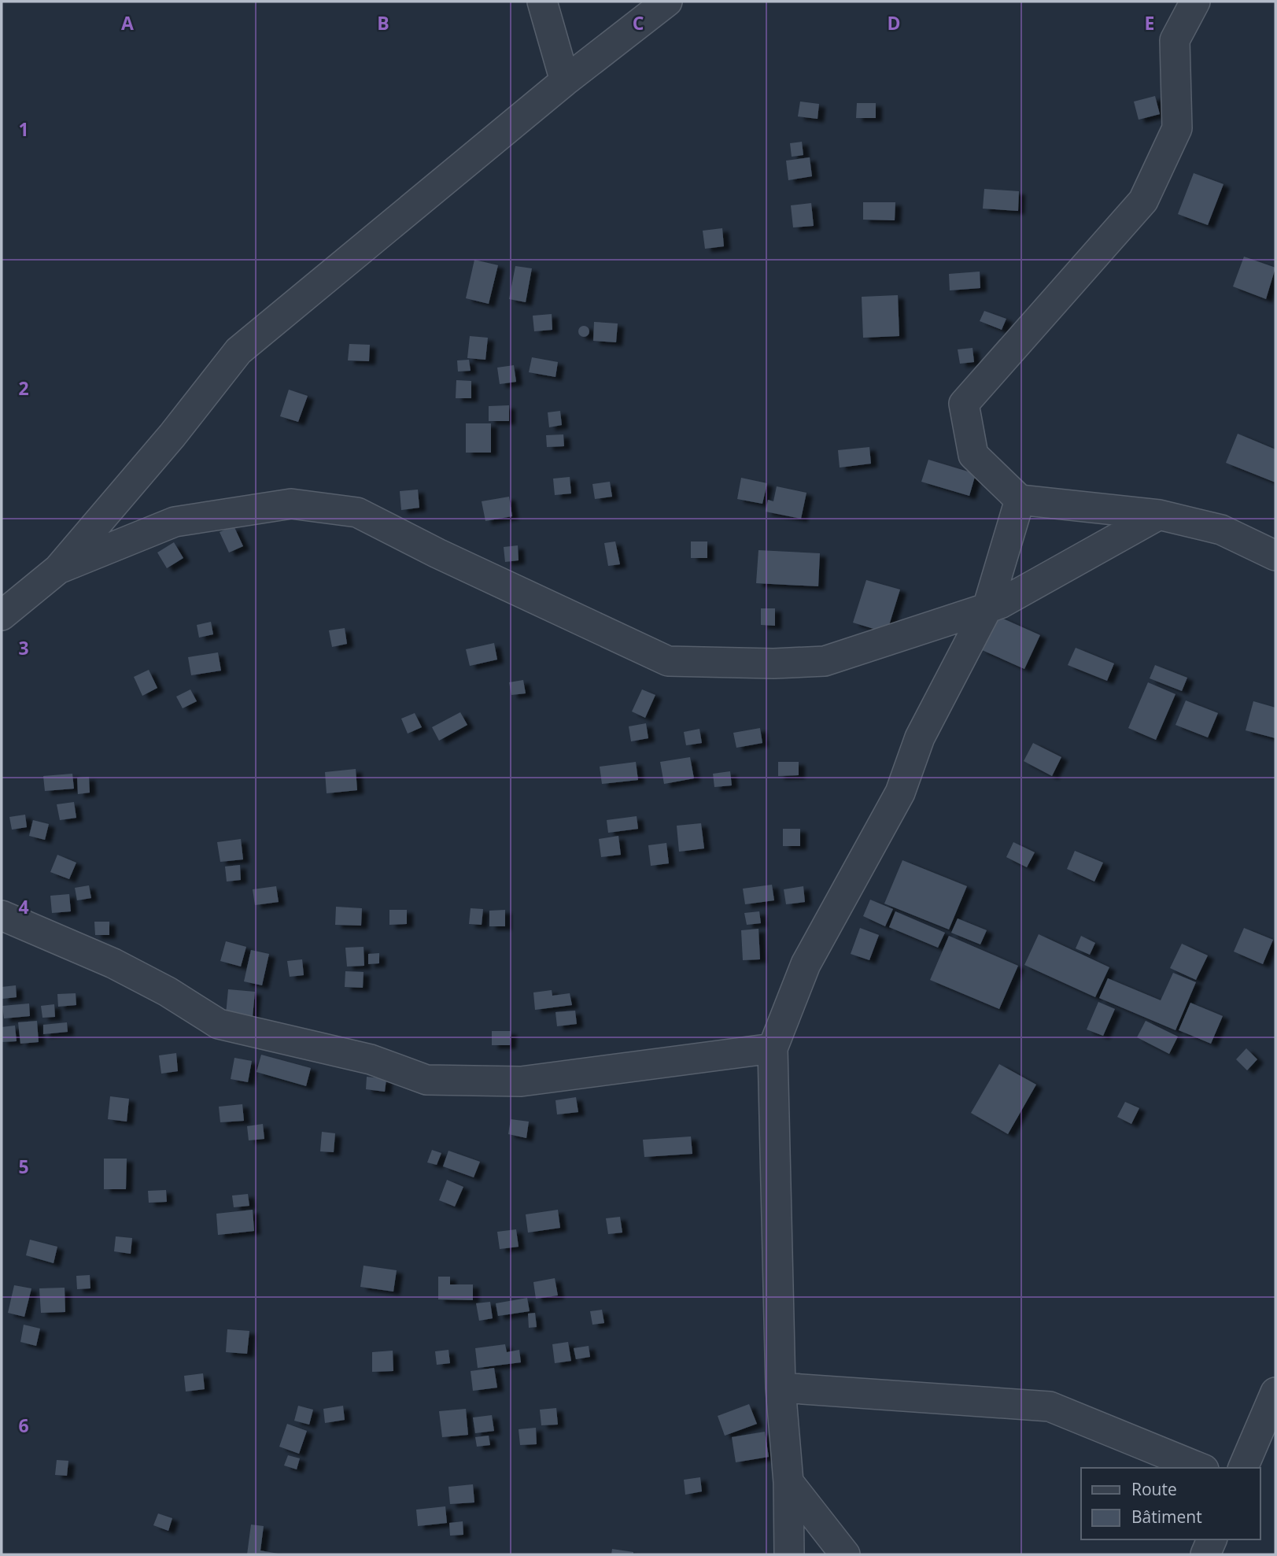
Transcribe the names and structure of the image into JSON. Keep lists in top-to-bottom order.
{
  "legend": ["Route", "Bâtiment"],
  "grid": {
    "columns": [
      "A",
      "B",
      "C",
      "D",
      "E"
    ],
    "rows": [
      "1",
      "2",
      "3",
      "4",
      "5",
      "6"
    ]
  }
}
